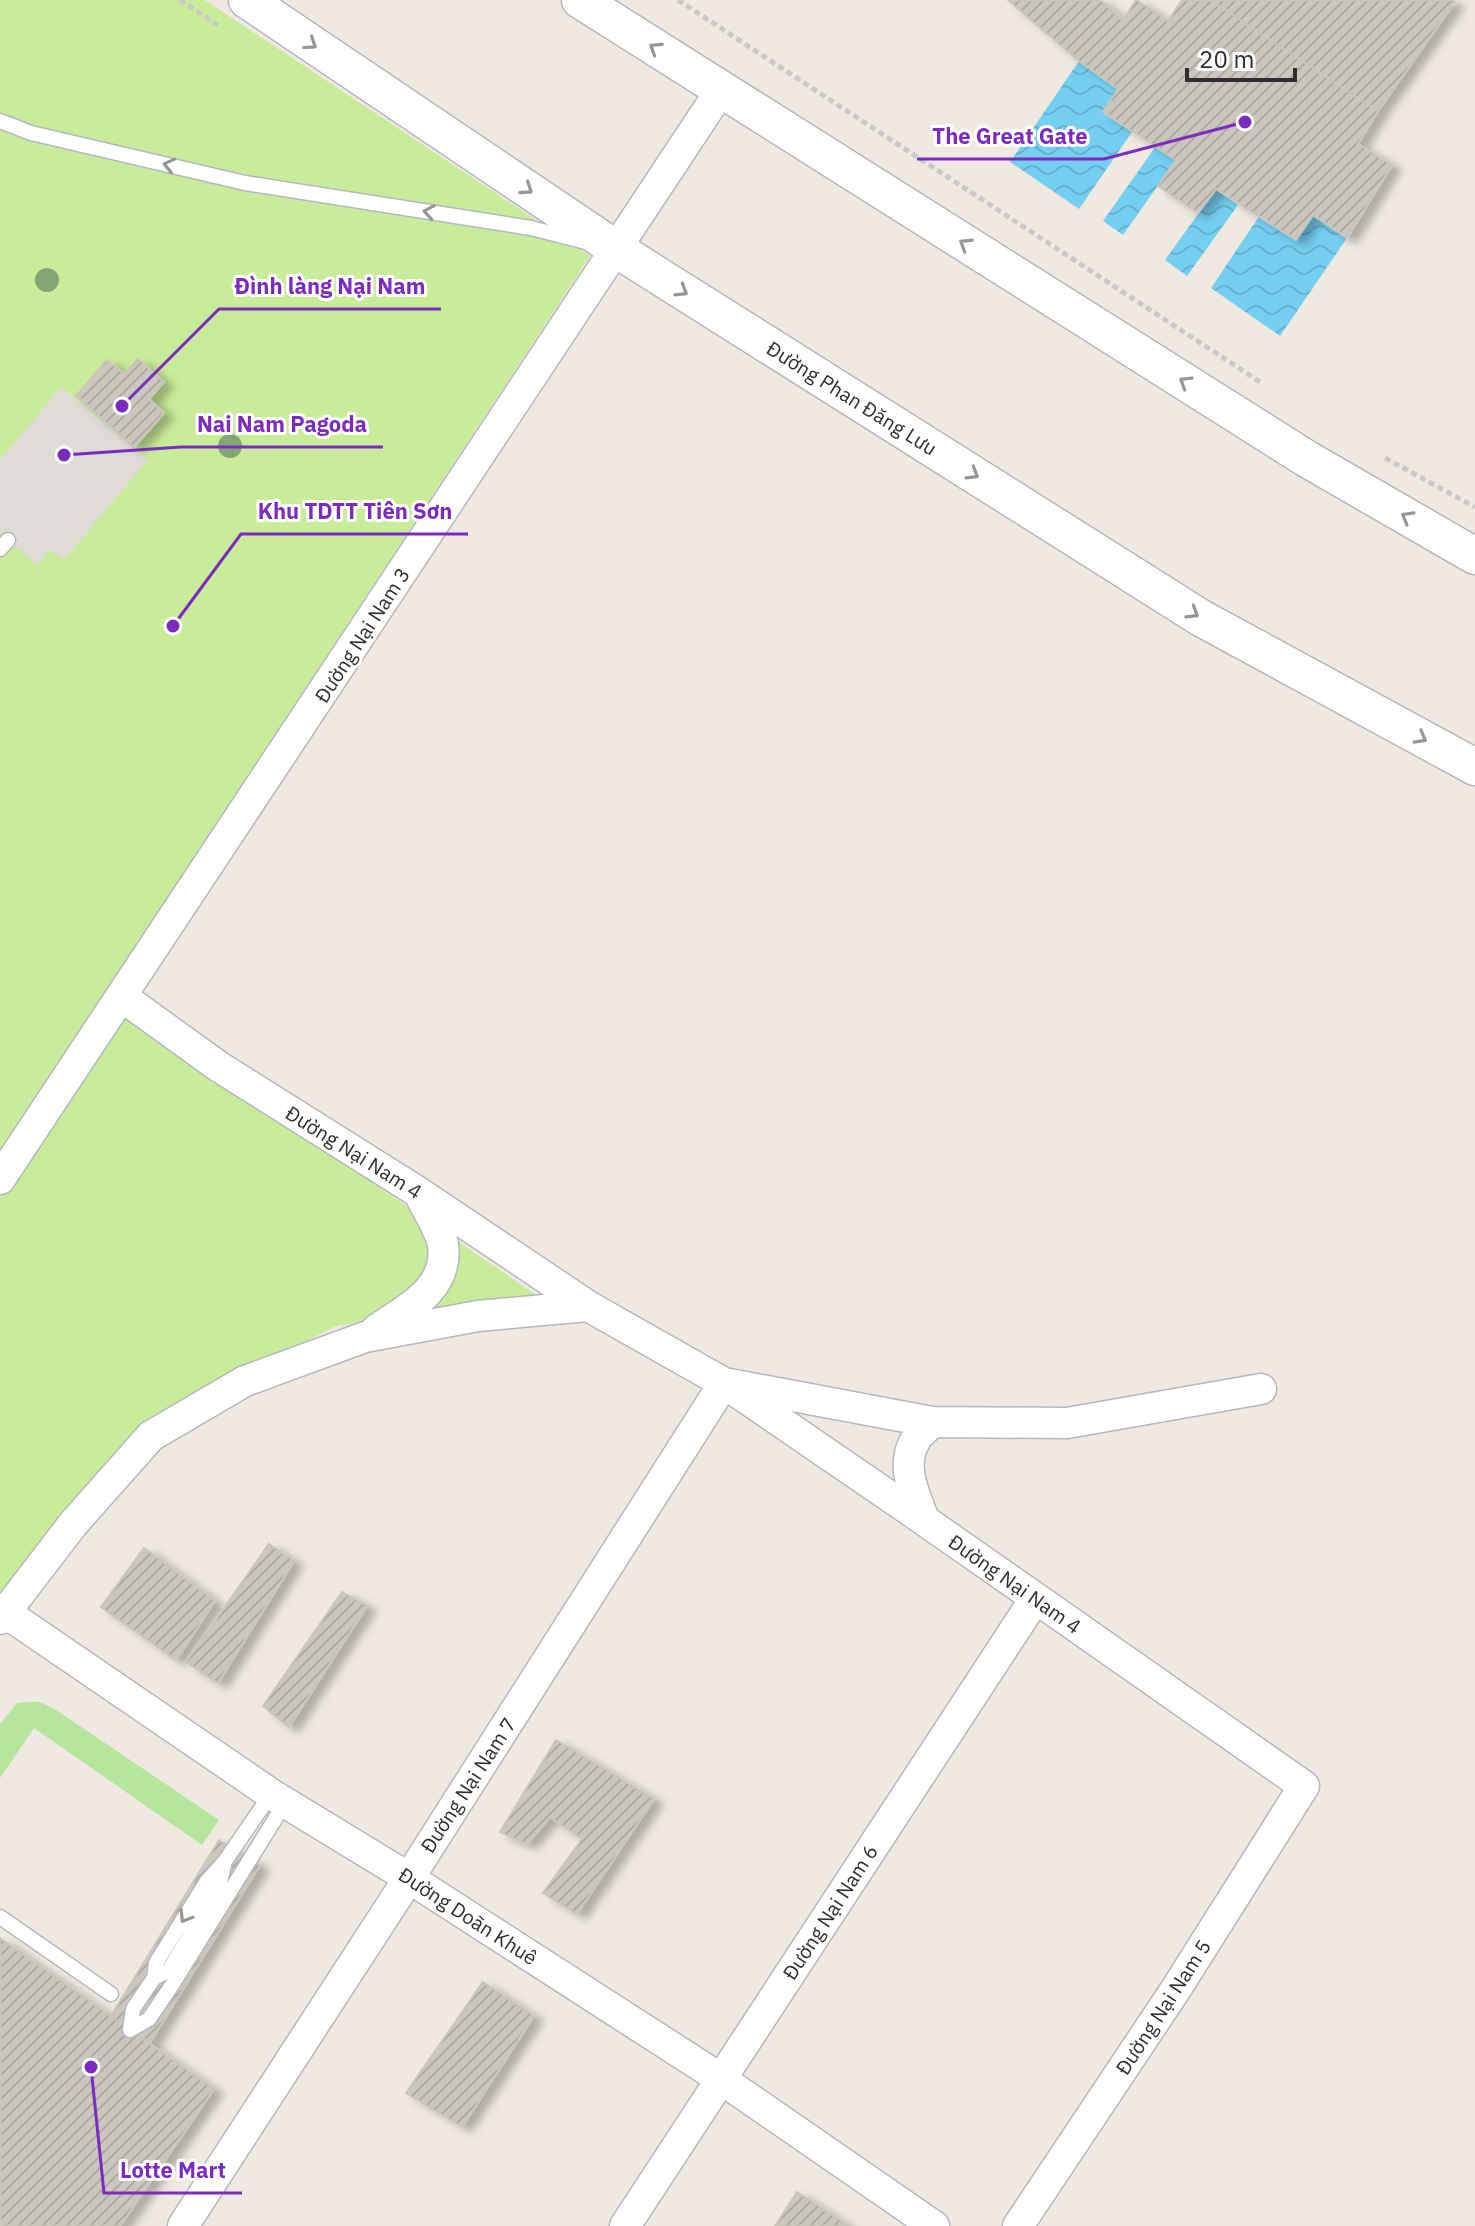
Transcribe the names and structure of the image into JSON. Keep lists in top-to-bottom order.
{
  "streets": {
    "street": [
      "Đường Phan Đăng Lưu",
      "Đường Nại Nam 3",
      "Đường Nại Nam 4",
      "Đường Nại Nam 7",
      "Đường Nại Nam 6",
      "Đường Doãn Khuê",
      "Đường Nại Nam 5"
    ]
  },
  "crossings": [
    ["Đường Phan Đăng Lưu", "Đường Nại Nam 3"],
    ["Đường Nại Nam 3", "Đường Nại Nam 4"],
    ["Đường Nại Nam 4", "Đường Nại Nam 7"],
    ["Đường Nại Nam 4", "Đường Nại Nam 6"],
    ["Đường Nại Nam 4", "Đường Nại Nam 5"],
    ["Đường Nại Nam 7", "Đường Doãn Khuê"],
    ["Đường Nại Nam 6", "Đường Doãn Khuê"]
  ],
  "places": [
    "The Great Gate",
    "Đình làng Nại Nam",
    "Nai Nam Pagoda",
    "Khu TDTT Tiên Sơn",
    "Lotte Mart"
  ],
  "scale_bar": "20 m"
}
